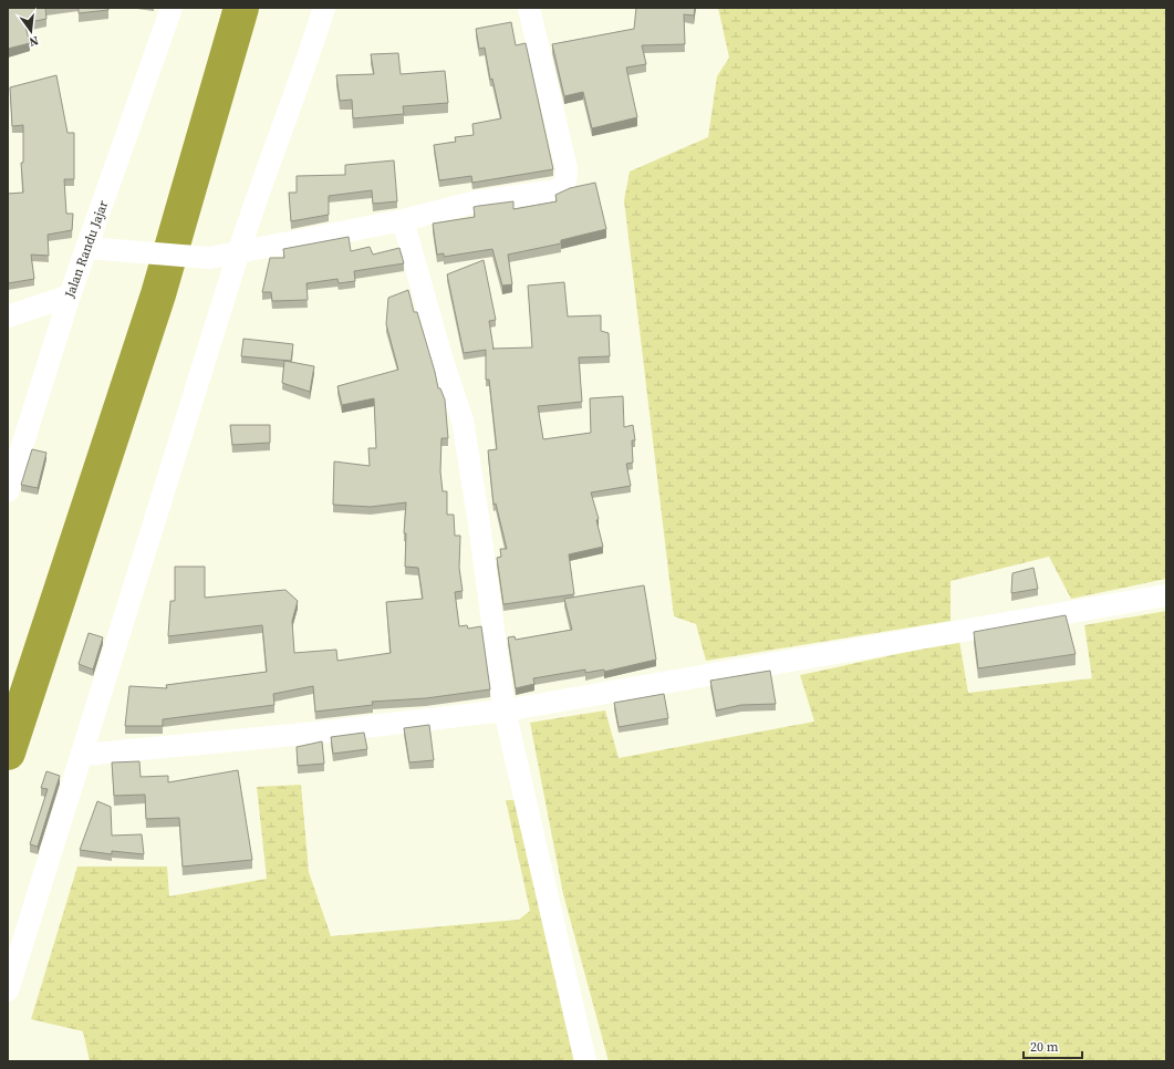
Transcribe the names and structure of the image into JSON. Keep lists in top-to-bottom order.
{
  "streets": {
    "street": ["Jalan Randu Jajar"]
  },
  "scale_bar": "20 m",
  "north": "bottom"
}
